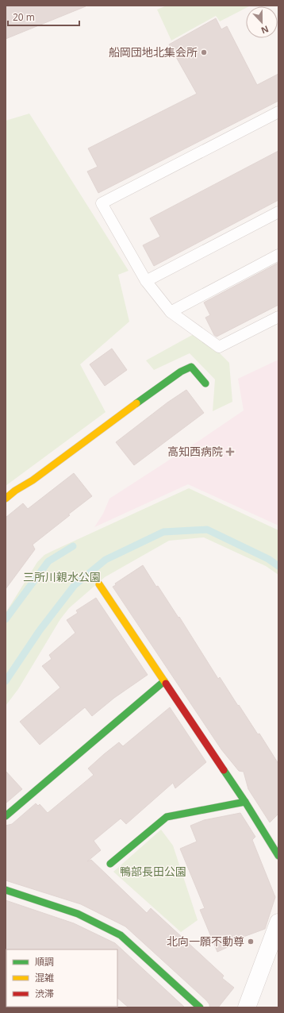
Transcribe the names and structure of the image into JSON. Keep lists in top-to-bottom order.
{
  "parks": ["三所川親水公園", "鴨部長田公園"],
  "places": {
    "other": ["船岡団地北集会所", "北向一願不動尊"],
    "health": ["高知西病院"]
  },
  "legend": ["順調", "混雑", "渋滞"],
  "scale_bar": "20 m",
  "north": "bottom"
}
